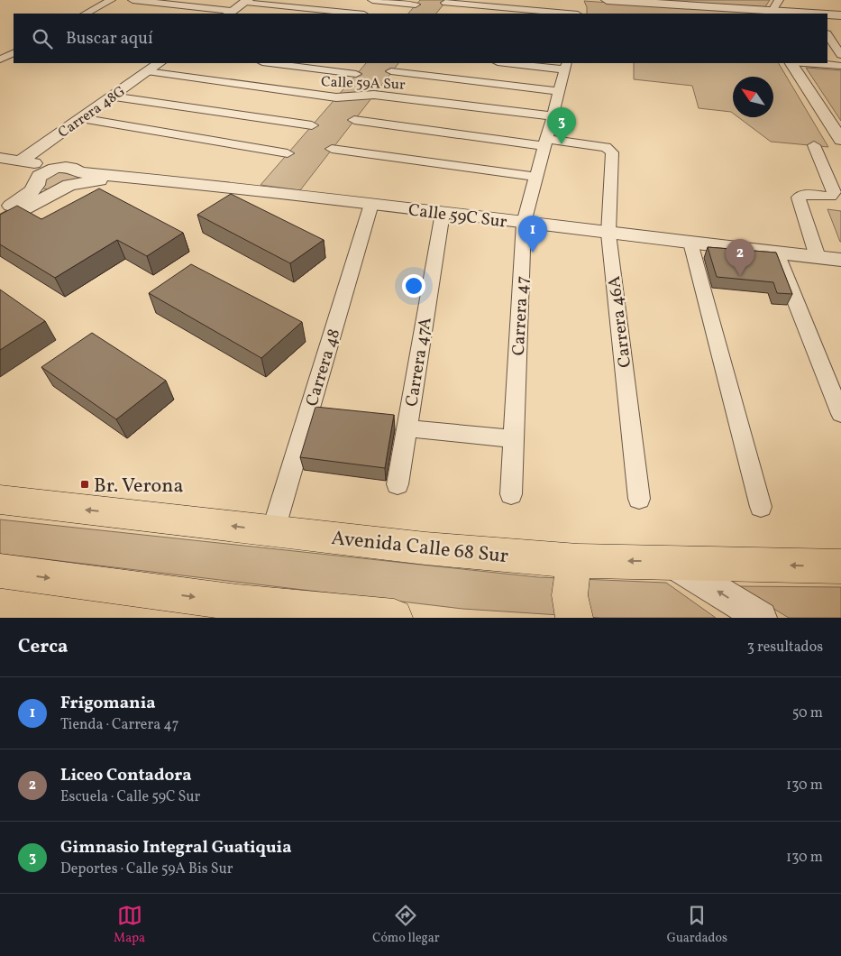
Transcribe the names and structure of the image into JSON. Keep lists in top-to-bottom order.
{
  "streets": {
    "main road": ["Avenida Calle 68 Sur"],
    "street": [
      "Calle 59A Sur",
      "Carrera 48G",
      "Calle 59C Sur",
      "Carrera 47",
      "Carrera 46A",
      "Carrera 47A",
      "Carrera 48"
    ]
  },
  "crossings": [
    ["Calle 59A Sur", "Carrera 48G"],
    ["Calle 59A Sur", "Carrera 47"],
    ["Calle 59C Sur", "Carrera 47"],
    ["Calle 59C Sur", "Carrera 46A"],
    ["Calle 59C Sur", "Carrera 47A"],
    ["Calle 59C Sur", "Carrera 48"],
    ["Carrera 47", "Carrera 46A"],
    ["Carrera 48", "Avenida Calle 68 Sur"]
  ],
  "places": {
    "transit": ["Br. Verona"]
  },
  "north": "top left",
  "page": {
    "search": "Buscar aquí",
    "pins": ["3", "1", "2"],
    "heading": ["Cerca", "3 resultados"],
    "list": [
      {
        "mark": "1",
        "name": "Frigomania",
        "note": "Tienda · Carrera 47",
        "value": "50 m"
      },
      {
        "mark": "2",
        "name": "Liceo Contadora",
        "note": "Escuela · Calle 59C Sur",
        "value": "130 m"
      },
      {
        "mark": "3",
        "name": "Gimnasio Integral Guatiquia",
        "note": "Deportes · Calle 59A Bis Sur",
        "value": "130 m"
      }
    ],
    "nav": ["Mapa", "Cómo llegar", "Guardados"]
  }
}
